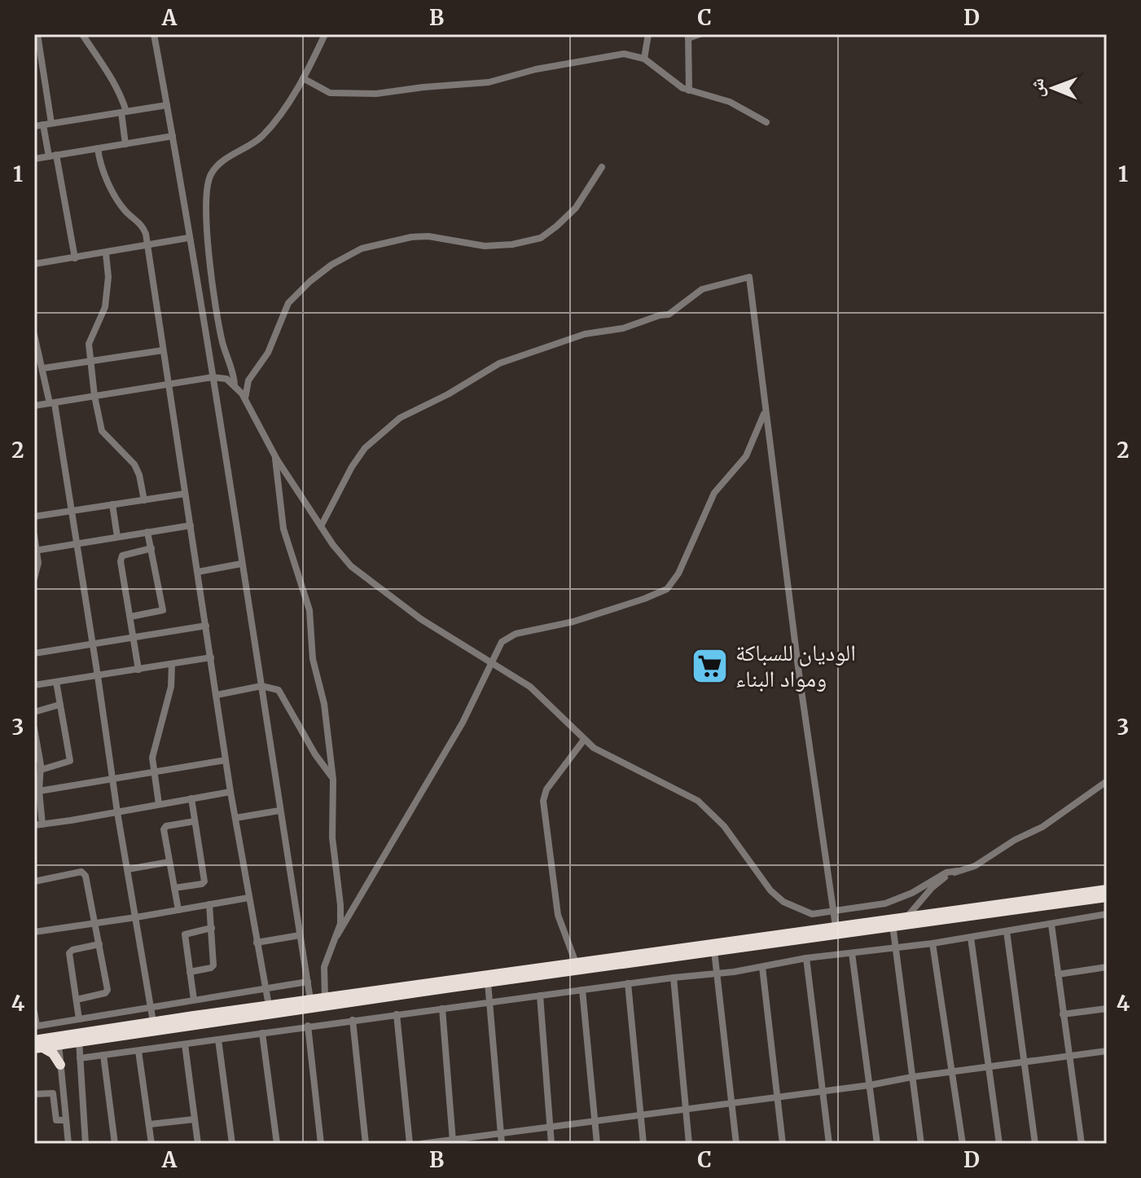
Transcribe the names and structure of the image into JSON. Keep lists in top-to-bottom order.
{
  "places": {
    "supermarket": ["الوديان للسباكة ومواد البناء"]
  },
  "north": "left",
  "grid": {
    "columns": [
      "A",
      "B",
      "C",
      "D"
    ],
    "rows": [
      "1",
      "2",
      "3",
      "4"
    ]
  }
}
